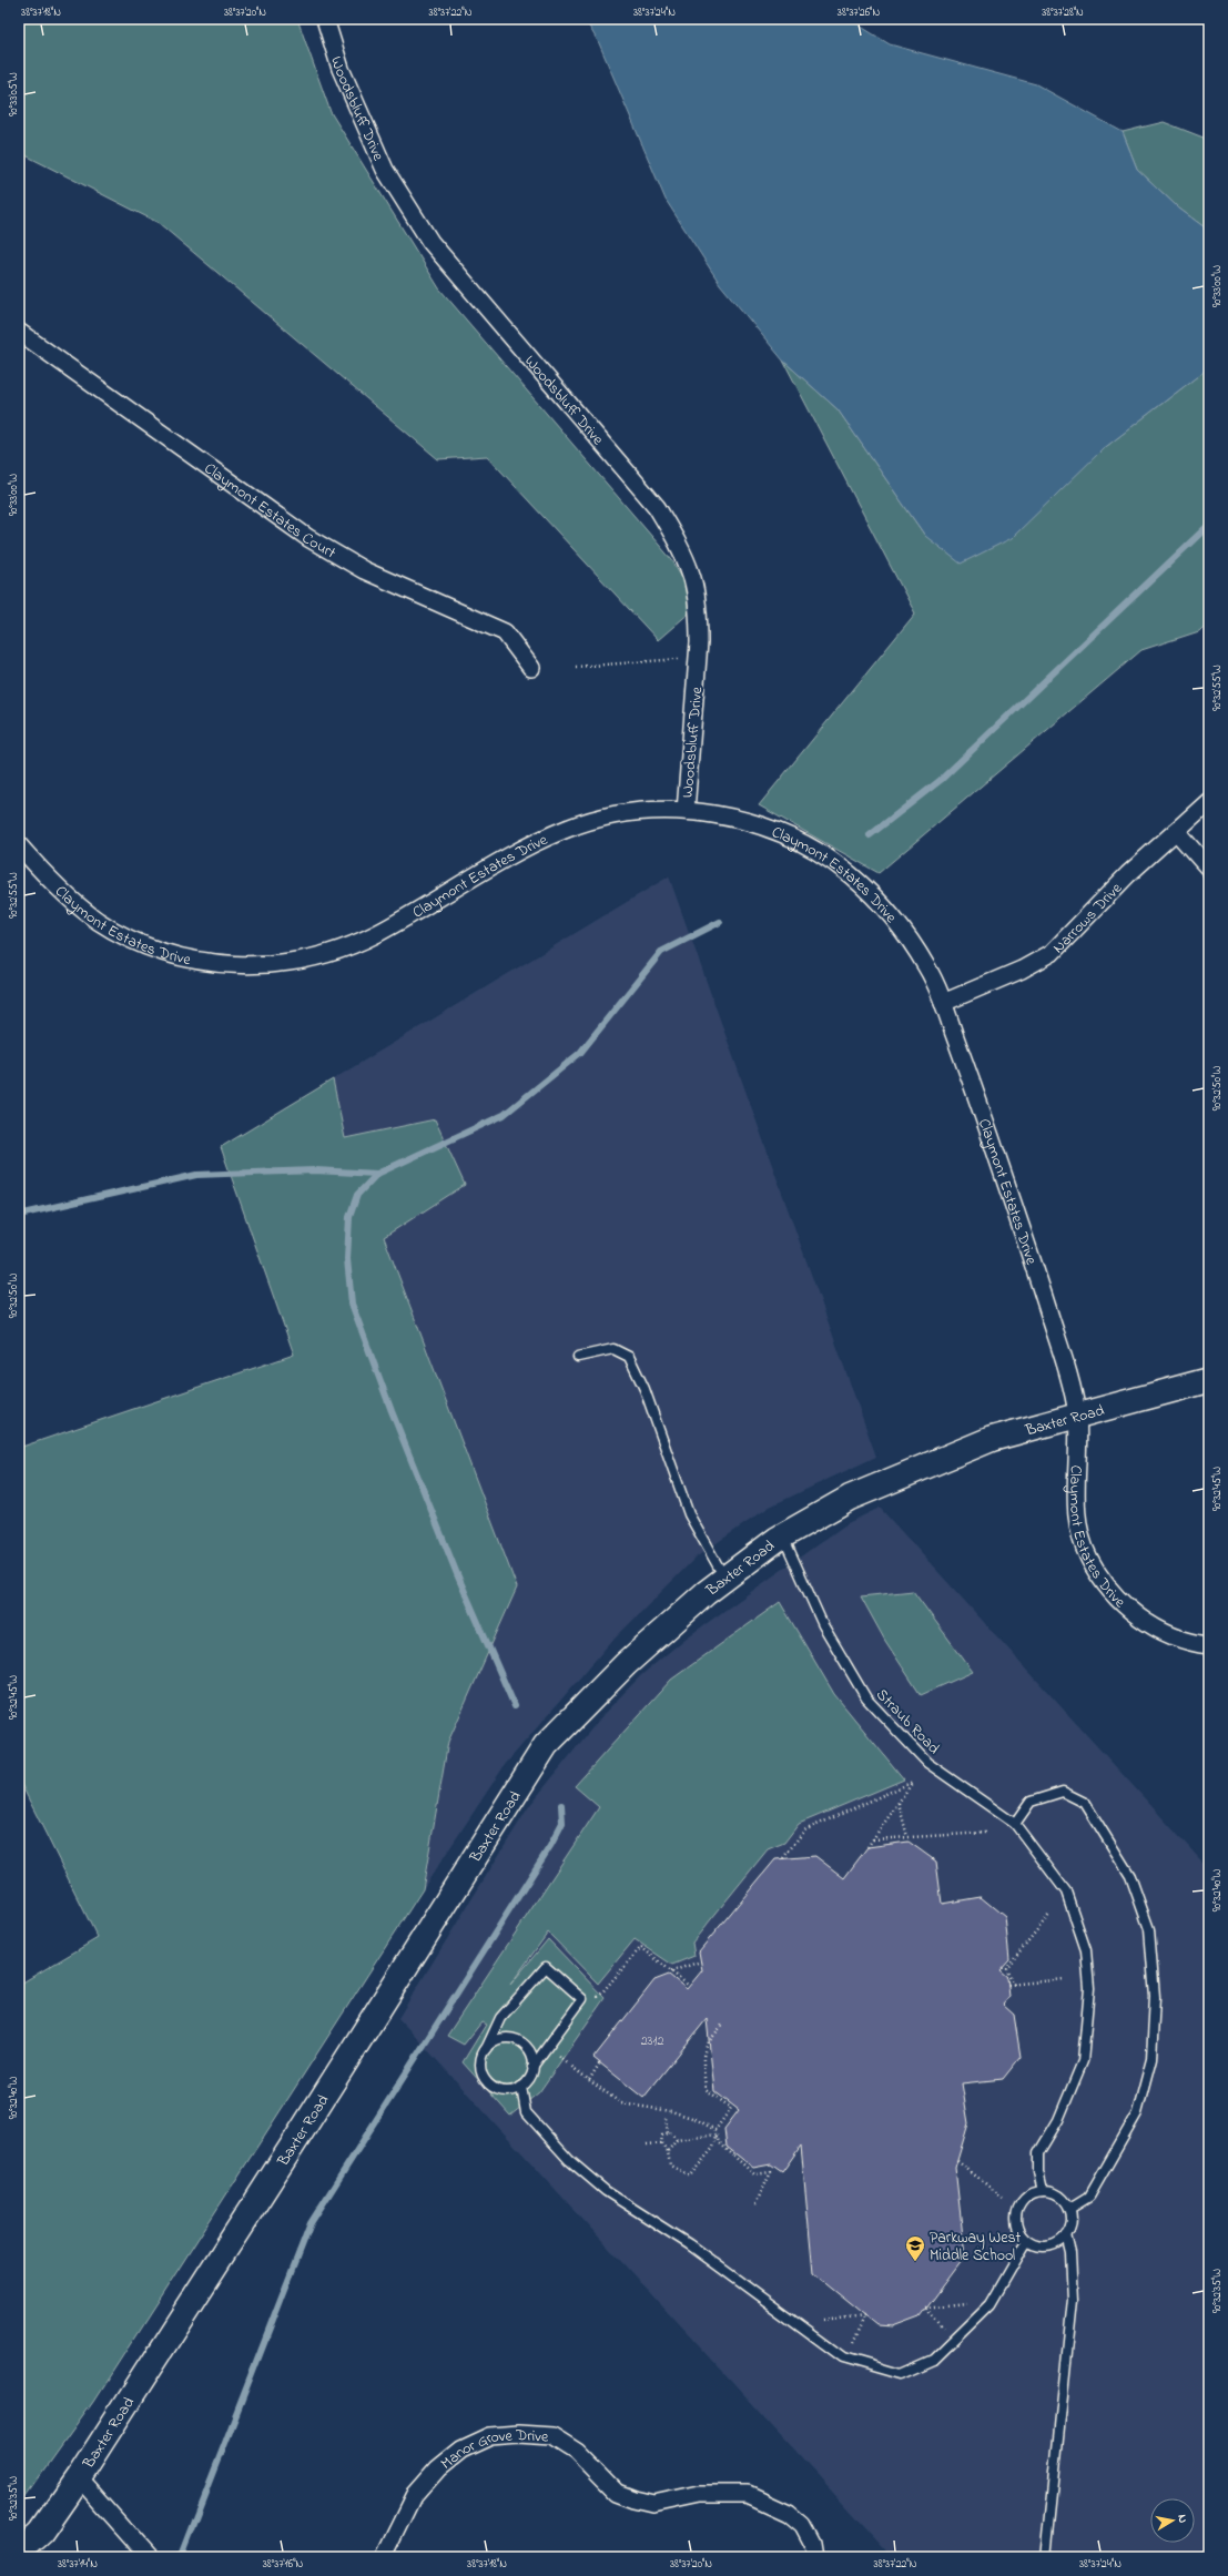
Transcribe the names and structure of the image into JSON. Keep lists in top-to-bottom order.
{
  "streets": {
    "main road": ["Baxter Road"],
    "street": [
      "Woodsbluff Drive",
      "Claymont Estates Court",
      "Claymont Estates Drive",
      "Narrows Drive",
      "Manor Grove Drive"
    ],
    "lane": ["Straub Road"]
  },
  "crossings": [
    ["Woodsbluff Drive", "Claymont Estates Drive"],
    ["Claymont Estates Drive", "Narrows Drive"],
    ["Claymont Estates Drive", "Baxter Road"],
    ["Baxter Road", "Straub Road"]
  ],
  "places": {
    "school or university": ["Parkway West Middle School"]
  },
  "house_numbers": ["2312"],
  "north": "right",
  "coordinates": [
    "38°37'18\"N",
    "38°37'20\"N",
    "38°37'22\"N",
    "38°37'24\"N",
    "38°37'26\"N",
    "38°37'28\"N",
    "90°33'05\"W",
    "90°33'00\"W",
    "90°32'55\"W",
    "90°32'50\"W",
    "90°32'45\"W",
    "90°32'40\"W",
    "90°32'35\"W",
    "38°37'14\"N",
    "38°37'16\"N"
  ]
}
